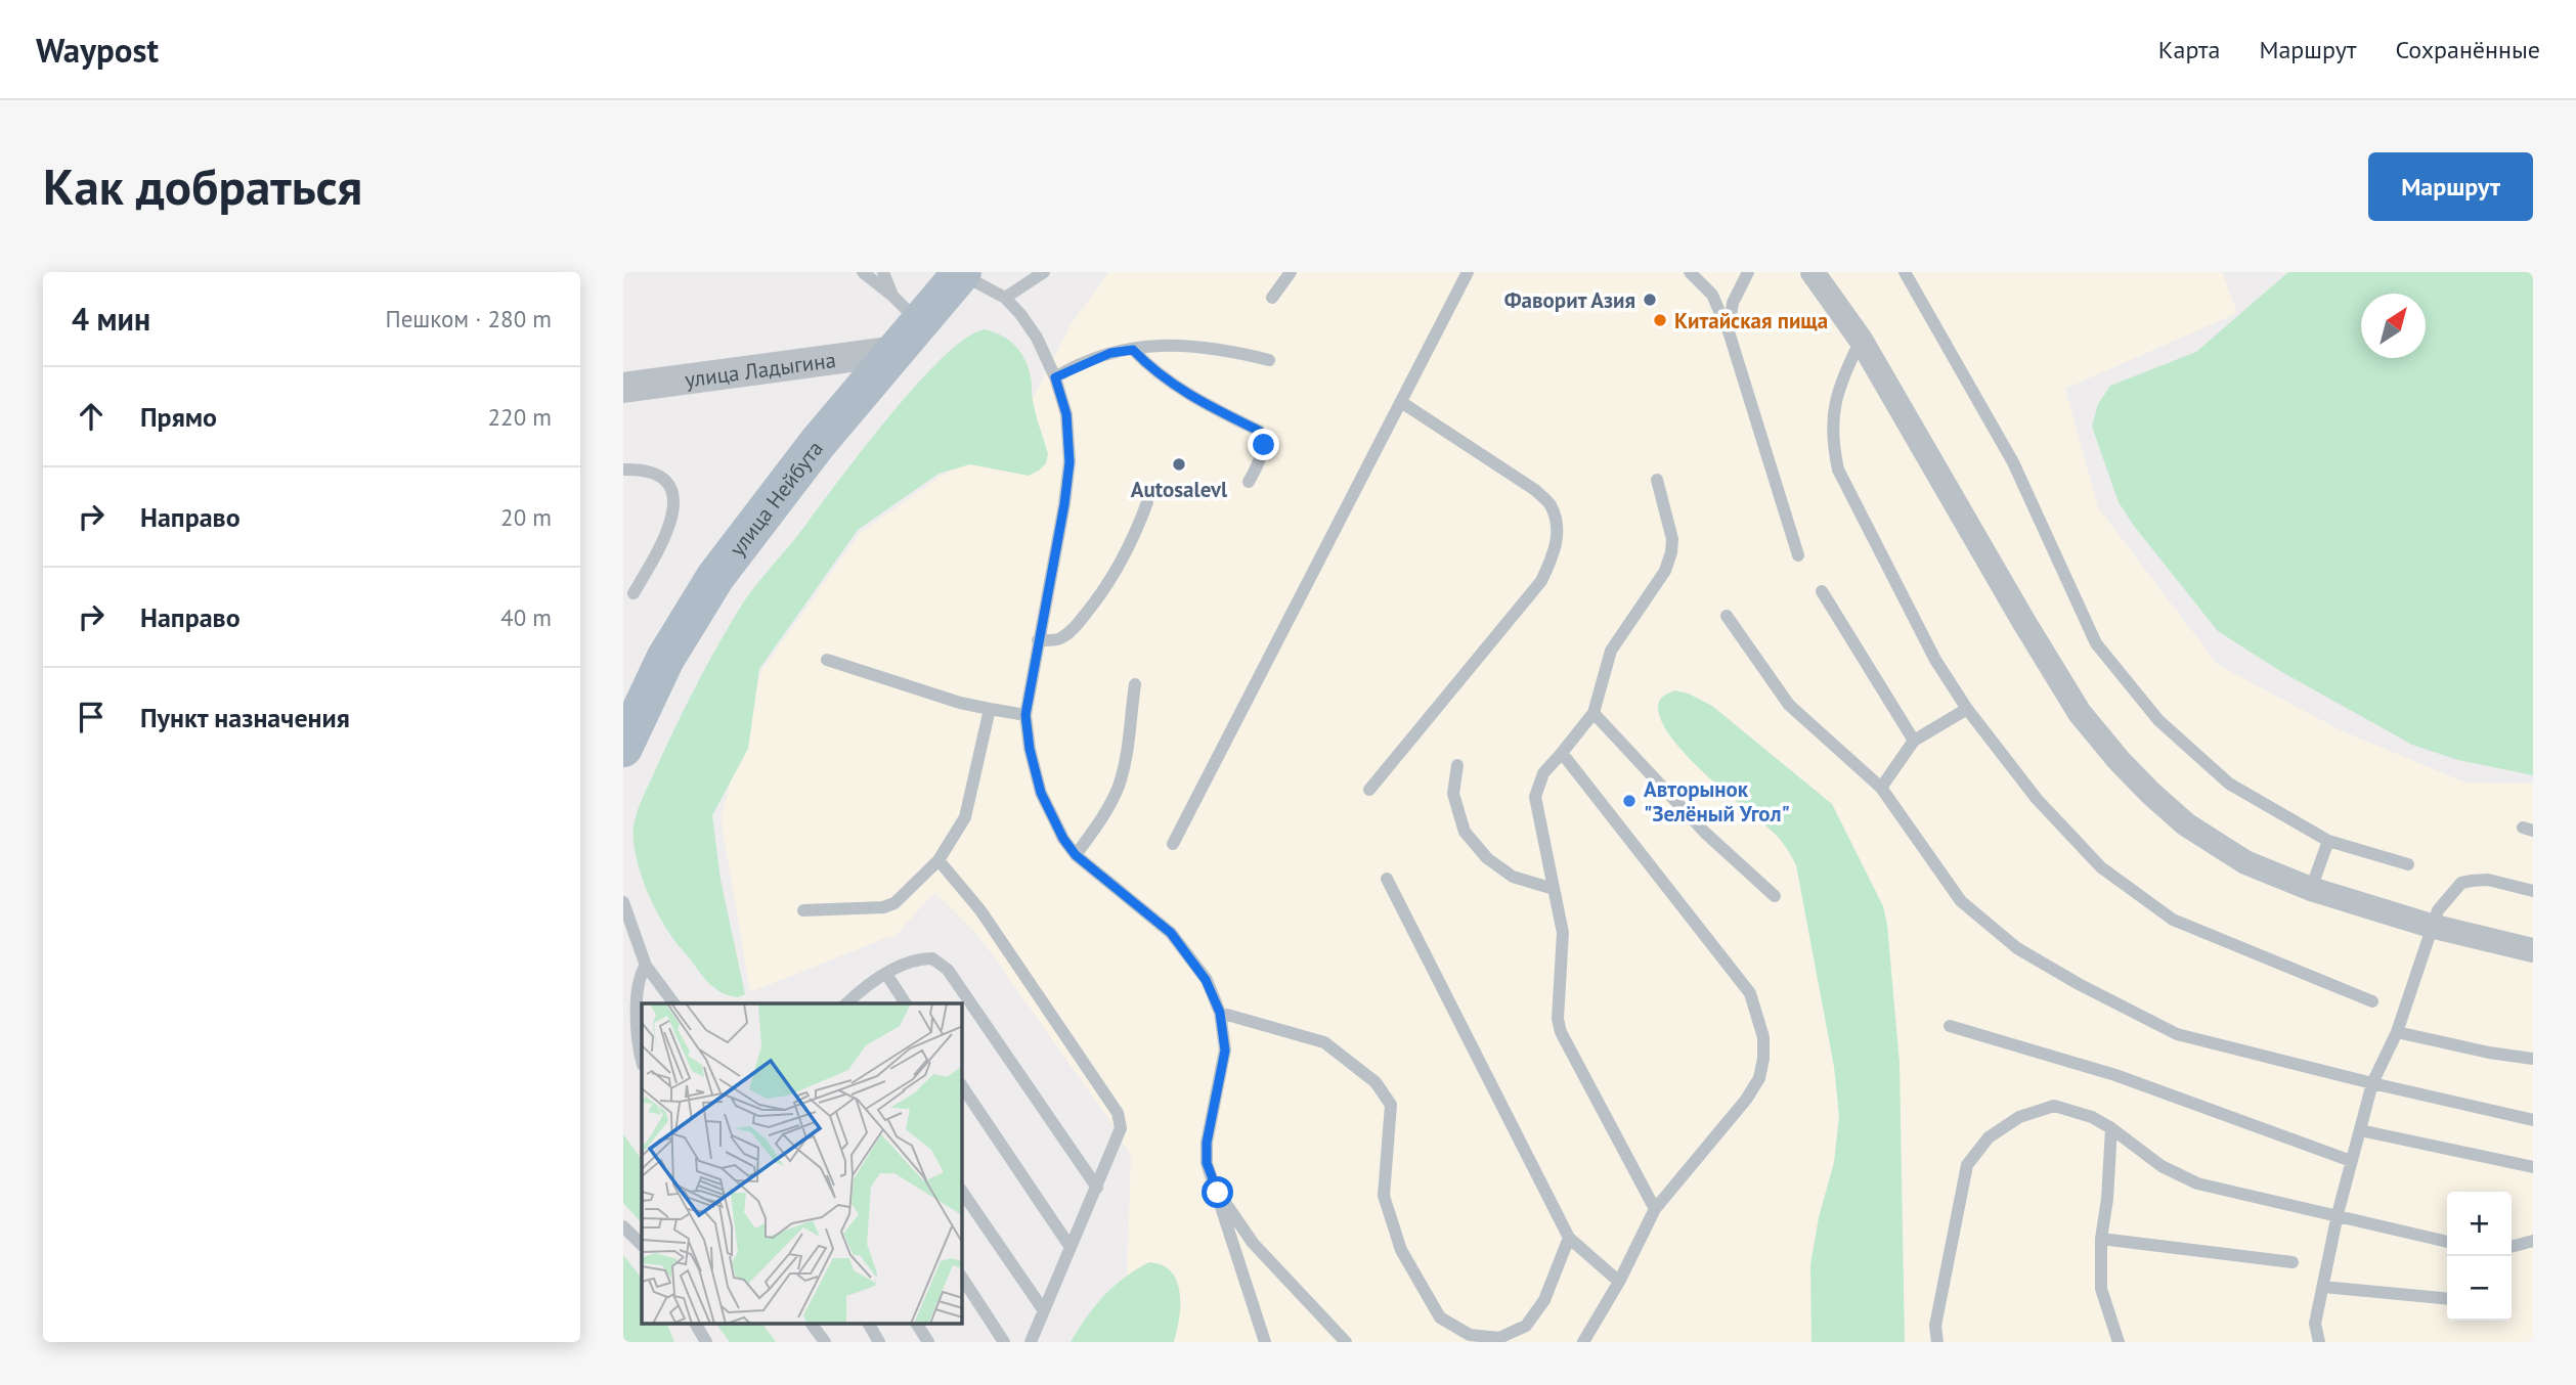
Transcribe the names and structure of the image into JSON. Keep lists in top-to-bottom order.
{
  "streets": {
    "main road": ["улица Нейбута"],
    "street": ["улица Ладыгина"]
  },
  "crossings": [
    ["улица Ладыгина", "улица Нейбута"]
  ],
  "places": [
    "Фаворит Азия",
    "Китайская пища",
    "Autosalevl",
    "Авторынок \"Зелёный Угол\""
  ],
  "north": "top right",
  "page": {
    "header": "Waypost",
    "nav": ["Карта", "Маршрут", "Сохранённые"],
    "buttons": "Маршрут",
    "title": "Как добраться",
    "heading": ["4 мин", "Пешком · 280 m"],
    "list": [
      ["Прямо", "220 m"],
      ["Направо", "20 m"],
      ["Направо", "40 m"],
      "Пункт назначения"
    ],
    "map_buttons": ["+", "−"]
  }
}
